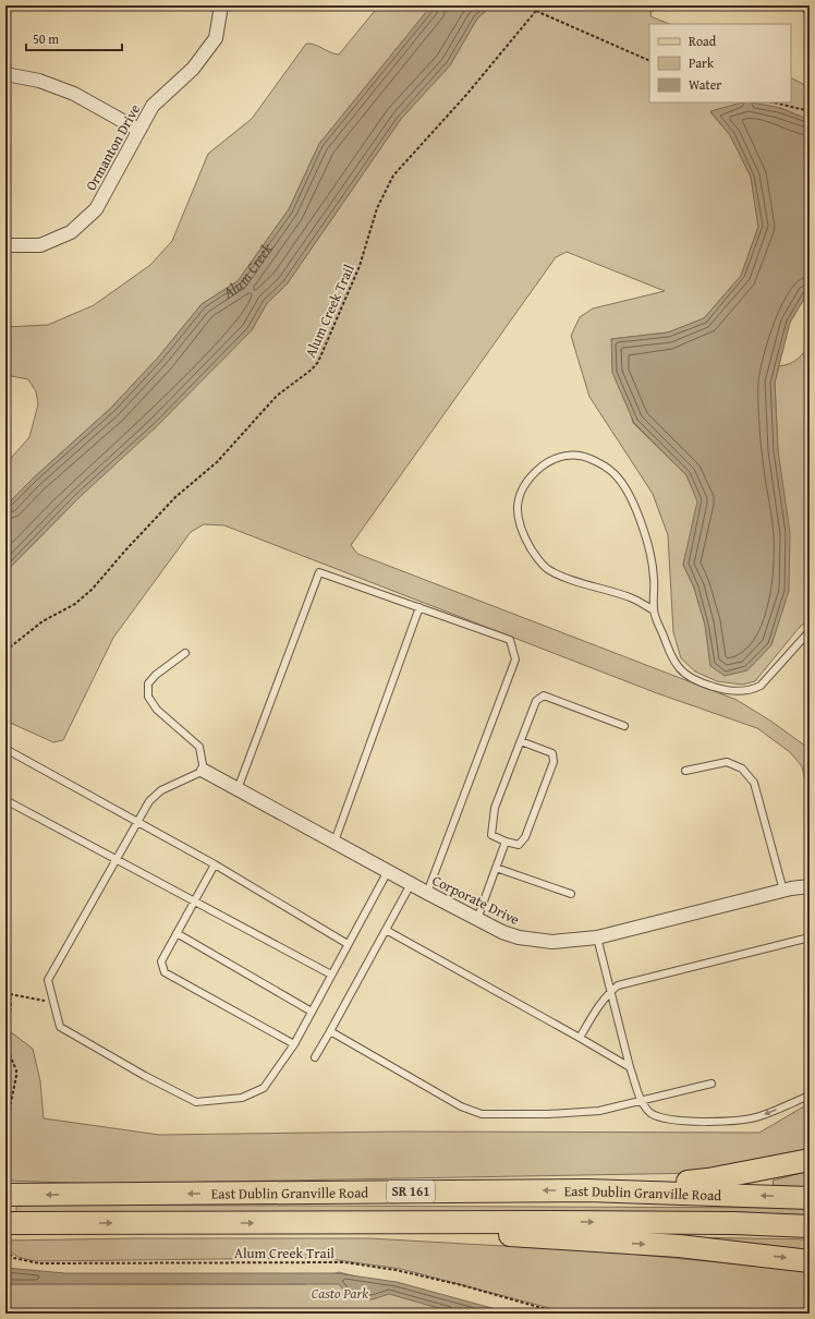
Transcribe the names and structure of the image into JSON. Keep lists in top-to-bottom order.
{
  "streets": {
    "main road": ["SR 161", "East Dublin Granville Road"],
    "street": ["Ormanton Drive", "Corporate Drive"],
    "path": ["Alum Creek Trail"]
  },
  "water": ["Alum Creek"],
  "parks": ["Casto Park"],
  "legend": ["Road", "Park", "Water"],
  "scale_bar": "50 m"
}
